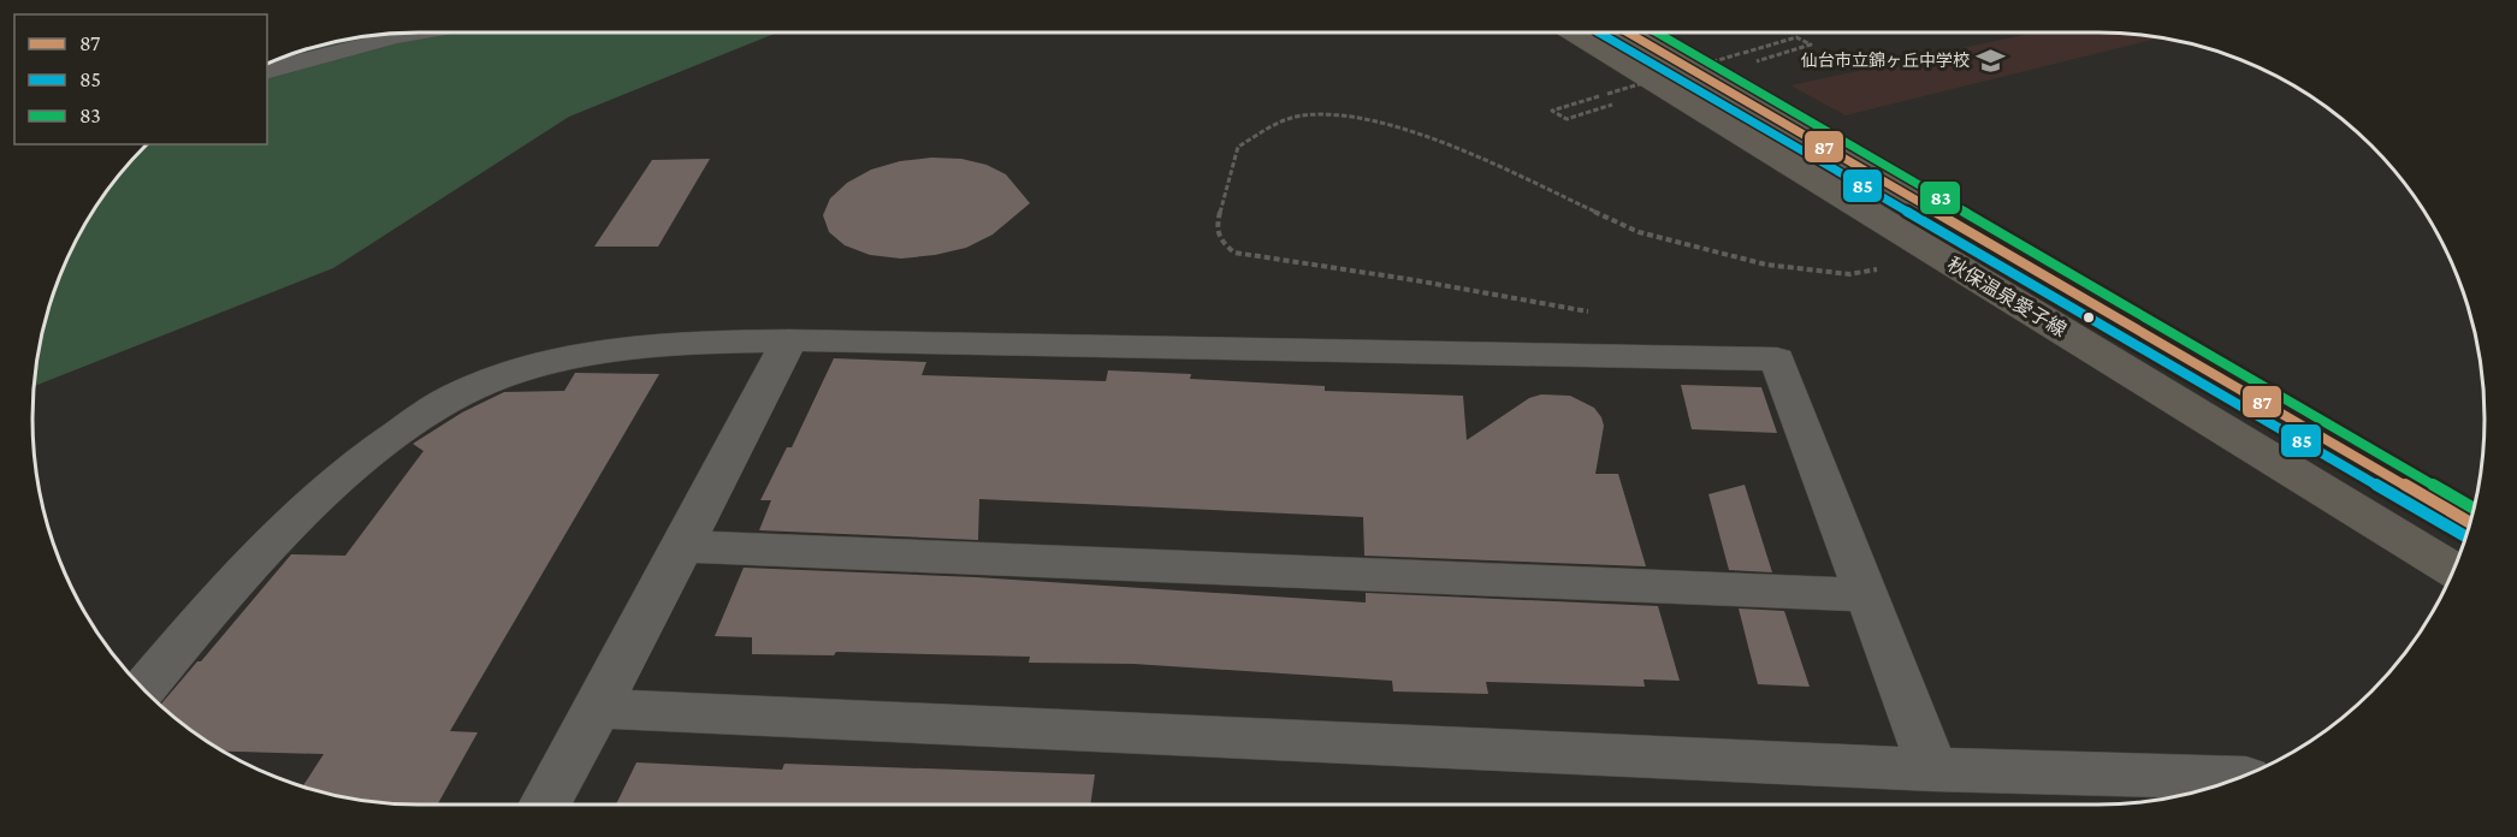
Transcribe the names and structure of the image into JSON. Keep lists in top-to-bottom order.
{
  "streets": {
    "main road": ["秋保温泉愛子線"]
  },
  "places": {
    "school or university": ["仙台市立錦ヶ丘中学校"]
  },
  "lines": ["transit line 87", "transit line 85", "transit line 83"],
  "legend": ["87", "85", "83"]
}
